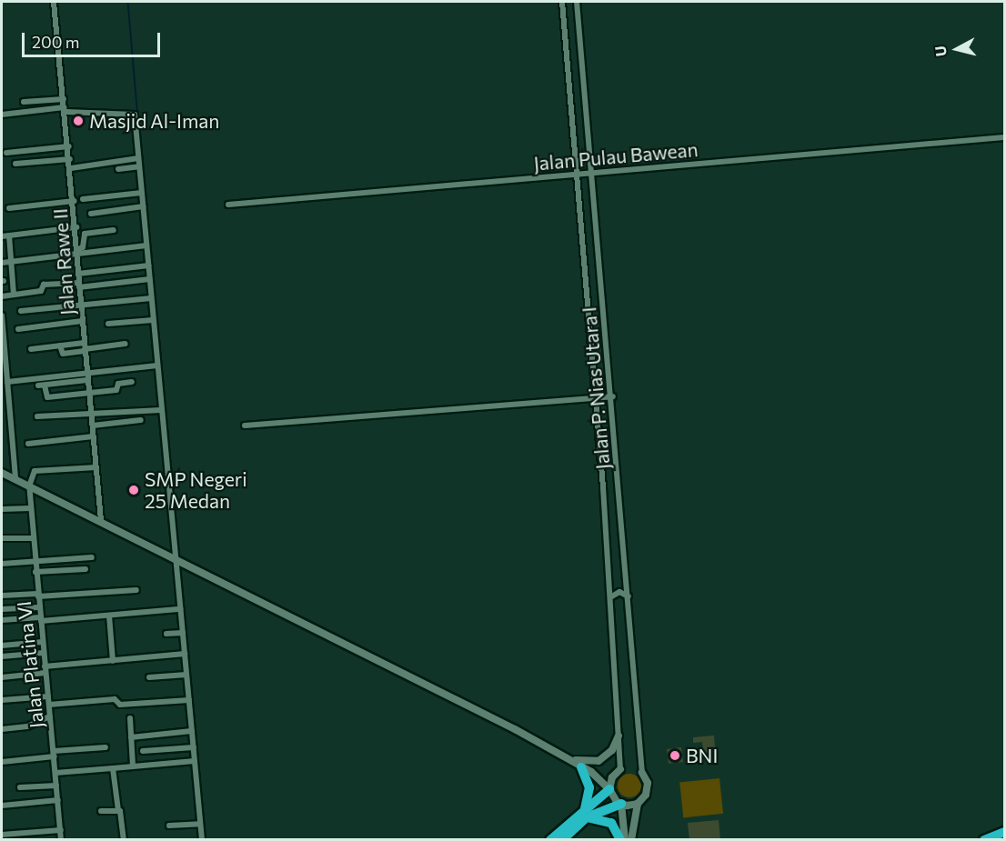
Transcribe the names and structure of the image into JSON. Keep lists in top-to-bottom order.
{
  "streets": {
    "street": [
      "Jalan Pulau Bawean",
      "Jalan Rawe II",
      "Jalan P. Nias Utara I",
      "Jalan Platina VI"
    ]
  },
  "crossings": [
    ["Jalan Pulau Bawean", "Jalan P. Nias Utara I"]
  ],
  "places": ["Masjid Al-Iman", "SMP Negeri 25 Medan", "BNI"],
  "scale_bar": "200 m",
  "north": "left"
}
